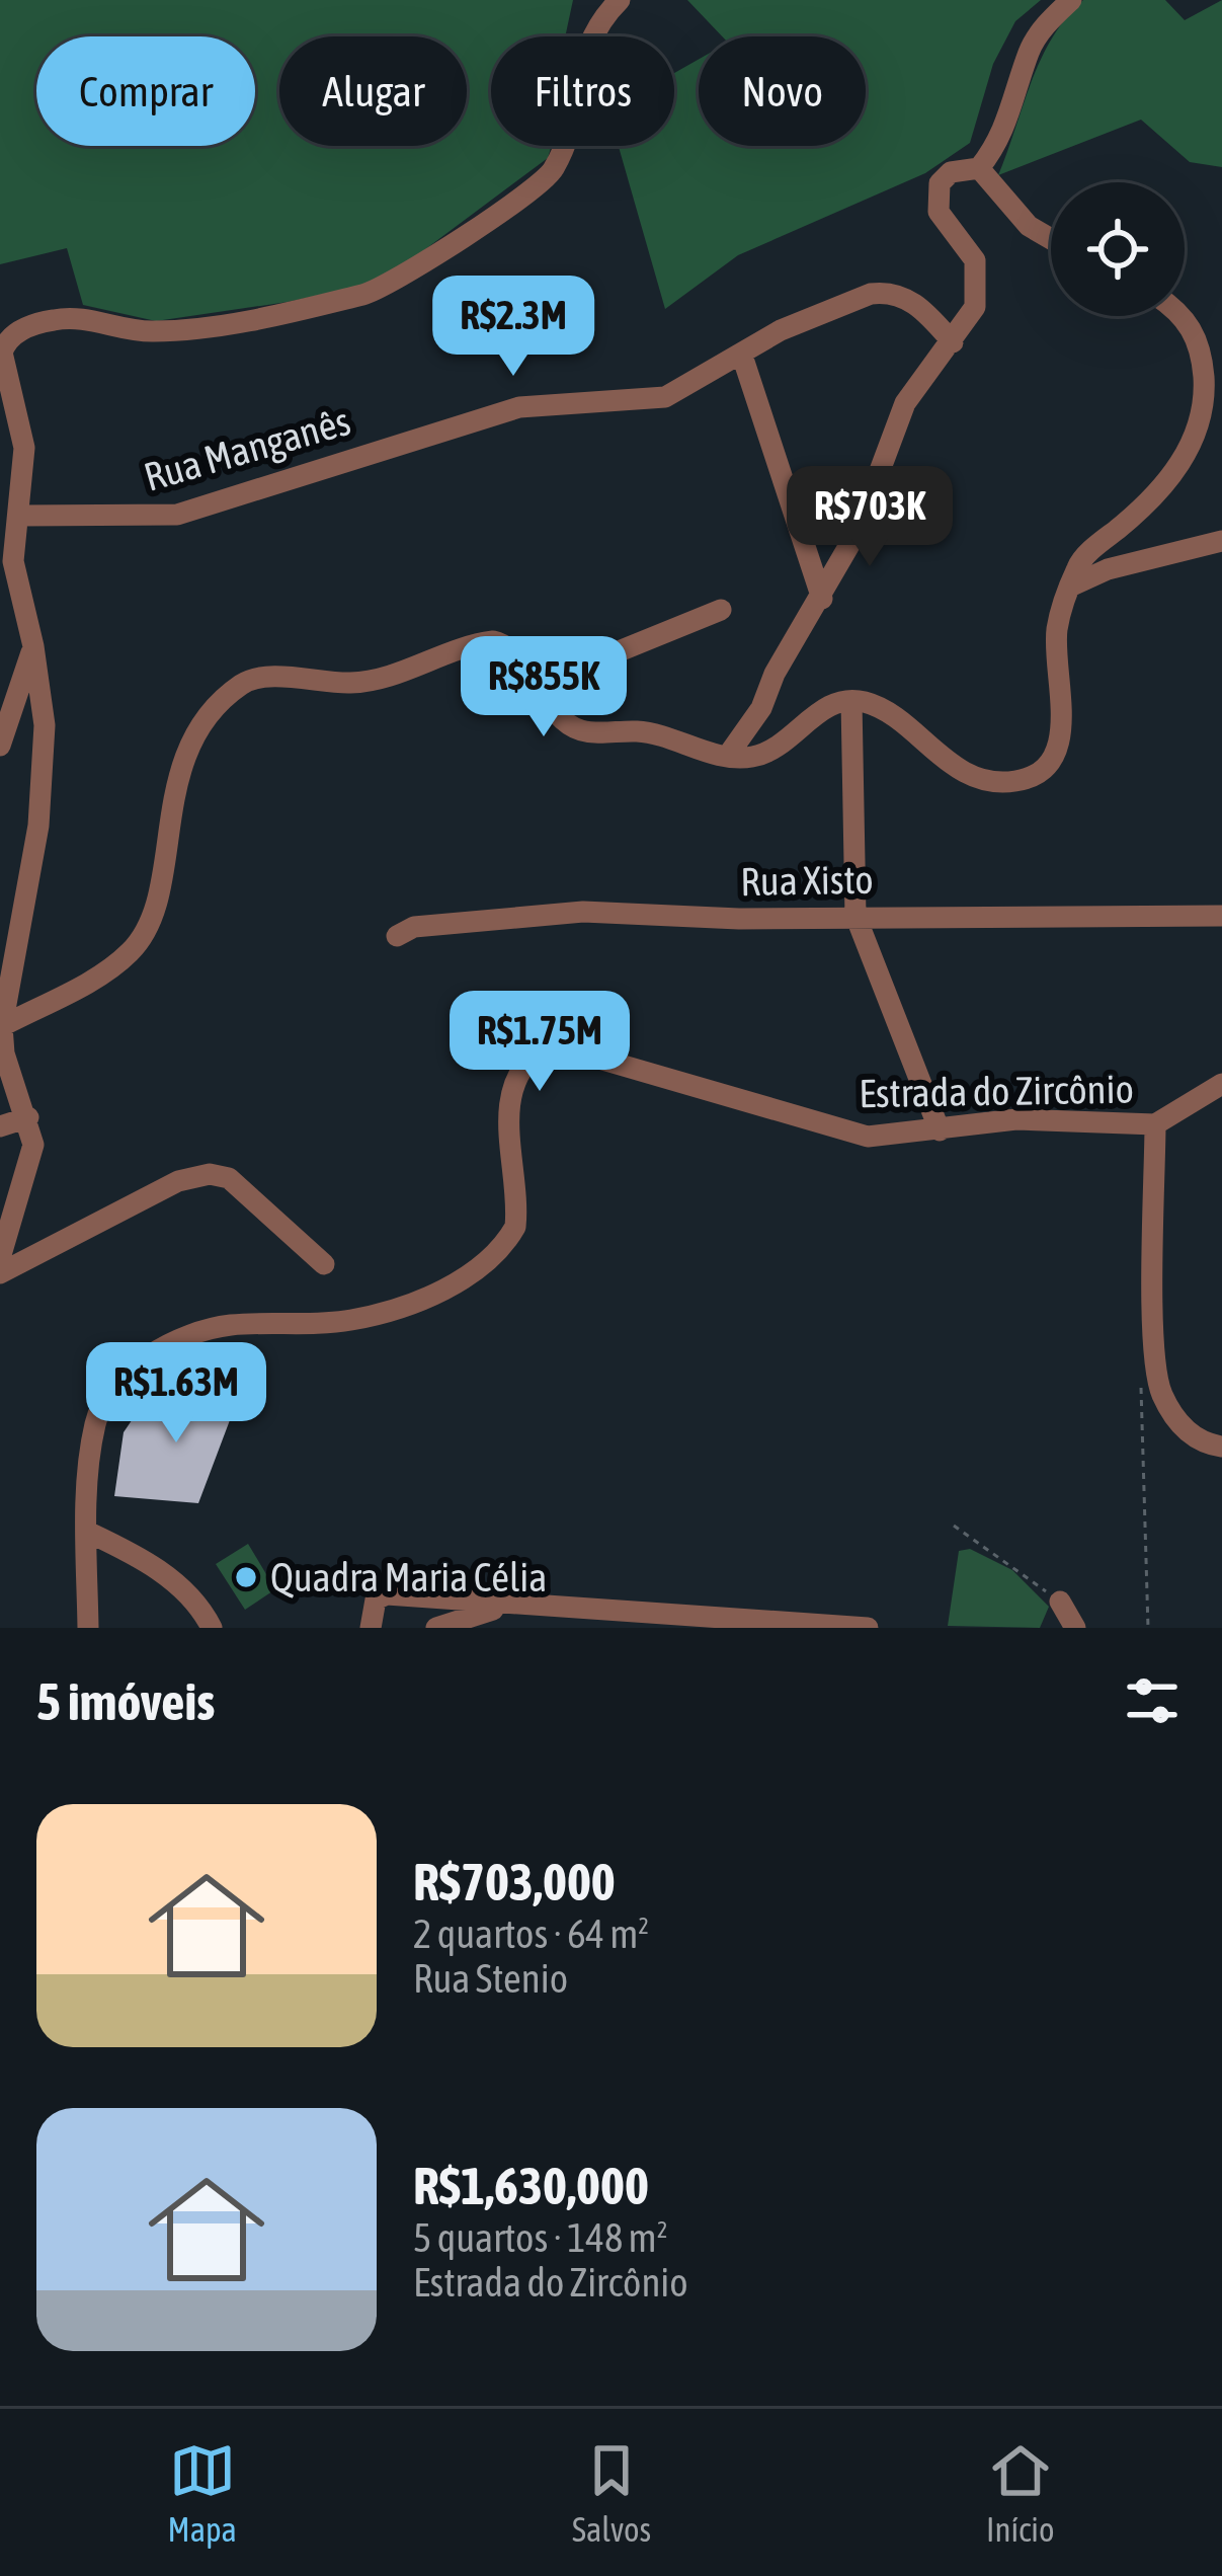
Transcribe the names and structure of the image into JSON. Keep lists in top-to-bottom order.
{
  "streets": {
    "street": ["Rua Manganês", "Rua Xisto", "Estrada do Zircônio"]
  },
  "places": ["Quadra Maria Célia"],
  "page": {
    "chip": [
      "Comprar",
      "Alugar",
      "Filtros",
      "Novo"
    ],
    "price": [
      "R$2.3M",
      "R$703K",
      "R$855K",
      "R$1.75M",
      "R$1.63M"
    ],
    "heading": "5 imóveis",
    "list": [
      {
        "name": "R$703,000",
        "note": "2 quartos · 64 m² · Rua Stenio"
      },
      {
        "name": "R$1,630,000",
        "note": "5 quartos · 148 m² · Estrada do Zircônio"
      }
    ],
    "tabs": ["Mapa", "Salvos", "Início"]
  }
}
